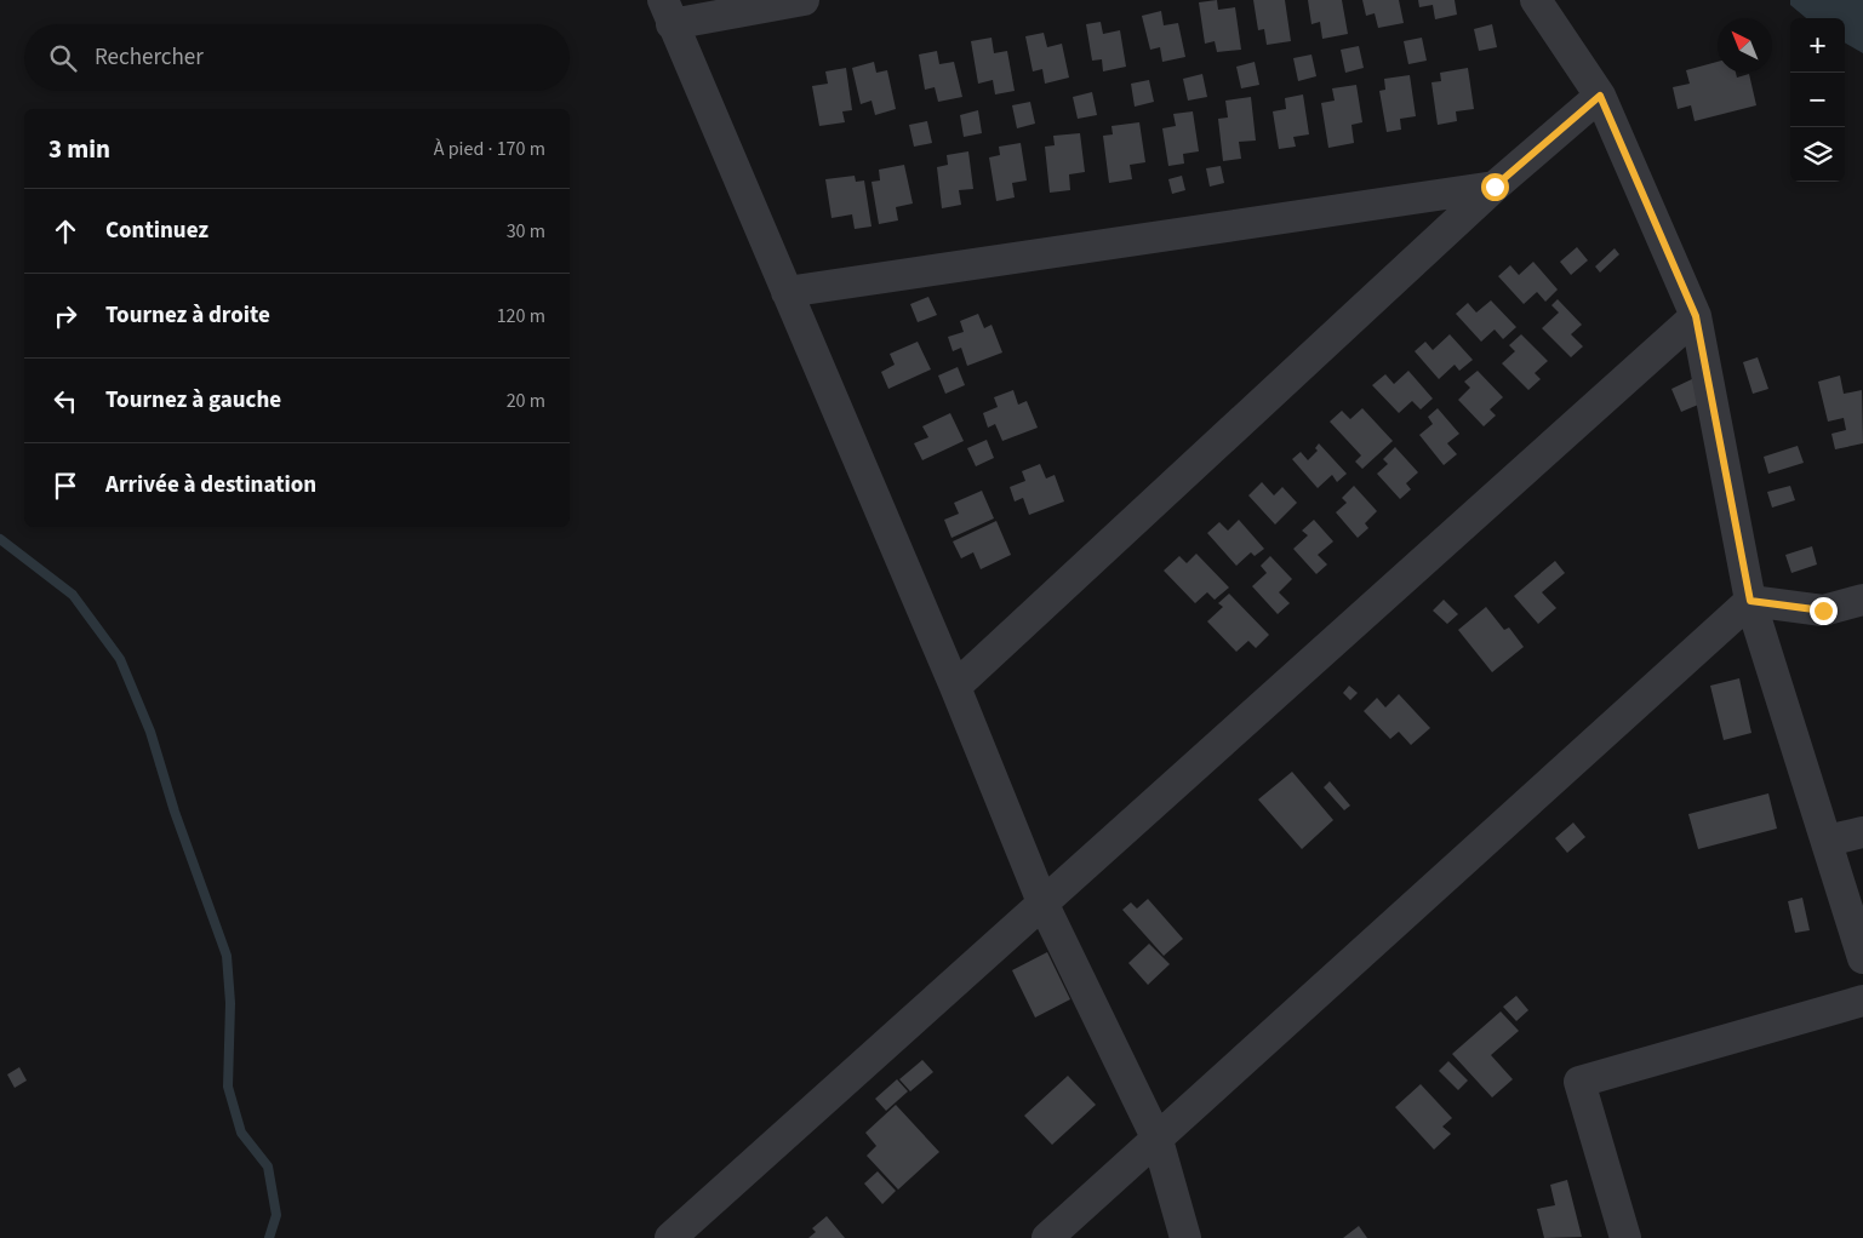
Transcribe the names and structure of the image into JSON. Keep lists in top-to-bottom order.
{
  "north": "top left",
  "page": {
    "map_buttons": ["+", "−"],
    "search": "Rechercher",
    "heading": ["3 min", "À pied · 170 m"],
    "list": [
      ["Continuez", "30 m"],
      ["Tournez à droite", "120 m"],
      ["Tournez à gauche", "20 m"],
      "Arrivée à destination"
    ]
  }
}
